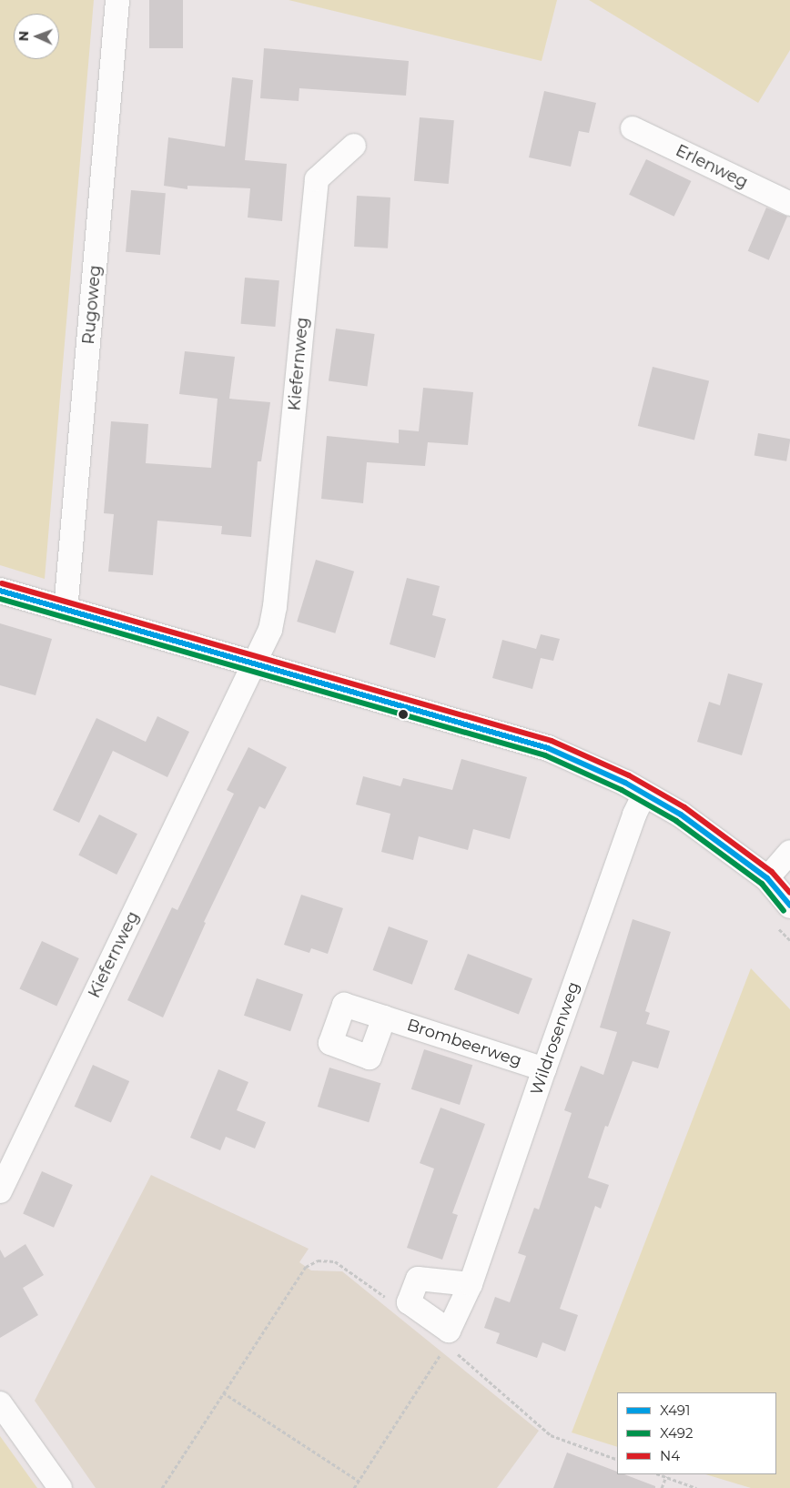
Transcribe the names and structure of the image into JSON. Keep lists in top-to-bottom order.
{
  "streets": {
    "street": [
      "Erlenweg",
      "Rugoweg",
      "Kiefernweg",
      "Wildrosenweg",
      "Brombeerweg"
    ]
  },
  "crossings": [
    ["Wildrosenweg", "Brombeerweg"]
  ],
  "lines": ["transit line N4", "transit line X491", "transit line X492"],
  "legend": ["X491", "X492", "N4"],
  "north": "left"
}
